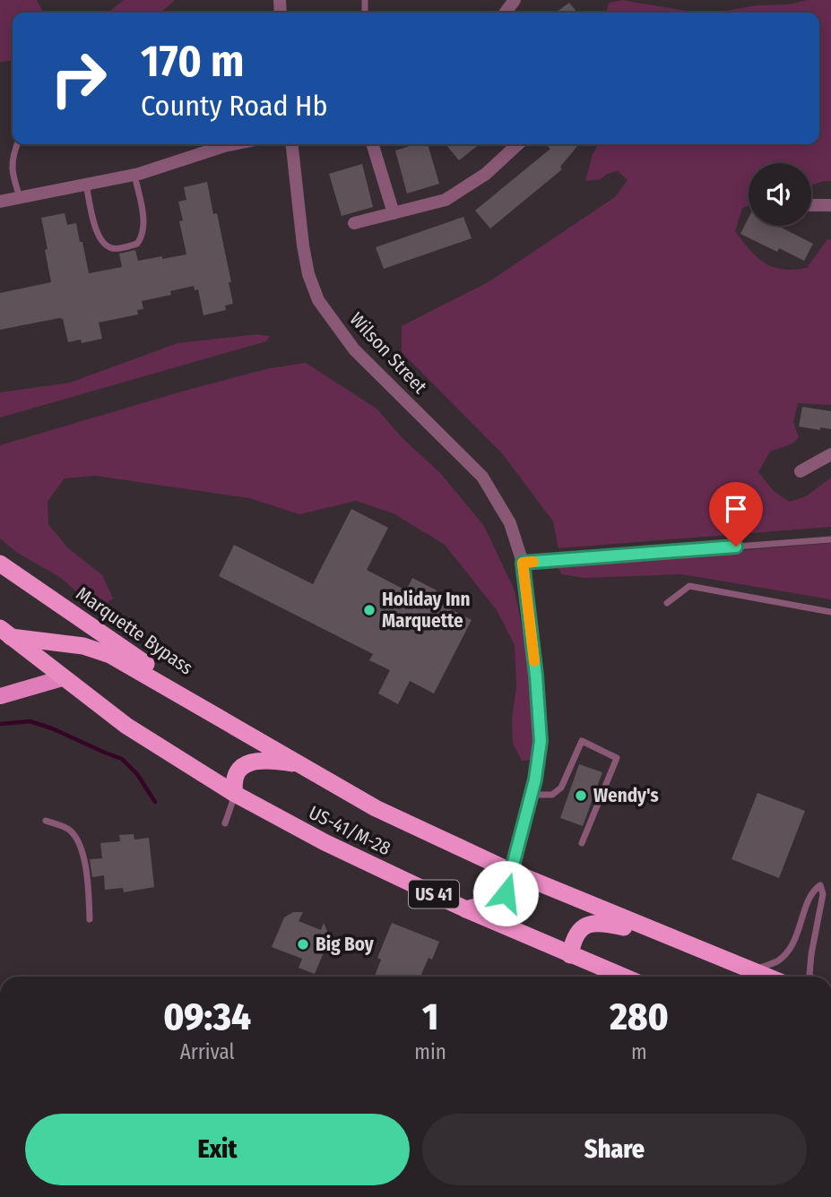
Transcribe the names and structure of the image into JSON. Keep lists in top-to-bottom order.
{
  "streets": {
    "highway": ["Marquette Bypass", "US-41/M-28", "US 41"],
    "street": ["Wilson Street"]
  },
  "crossings": [
    ["Wilson Street", "US-41/M-28"],
    ["Marquette Bypass", "US-41/M-28"],
    ["US-41/M-28", "US 41"]
  ],
  "places": ["Holiday Inn Marquette", "Wendy's", "Big Boy"],
  "page": {
    "turn": ["170 m", "County Road Hb"],
    "eta": [
      "09:34",
      "Arrival",
      "1",
      "min",
      "280",
      "m"
    ],
    "buttons": ["Exit", "Share"]
  }
}
